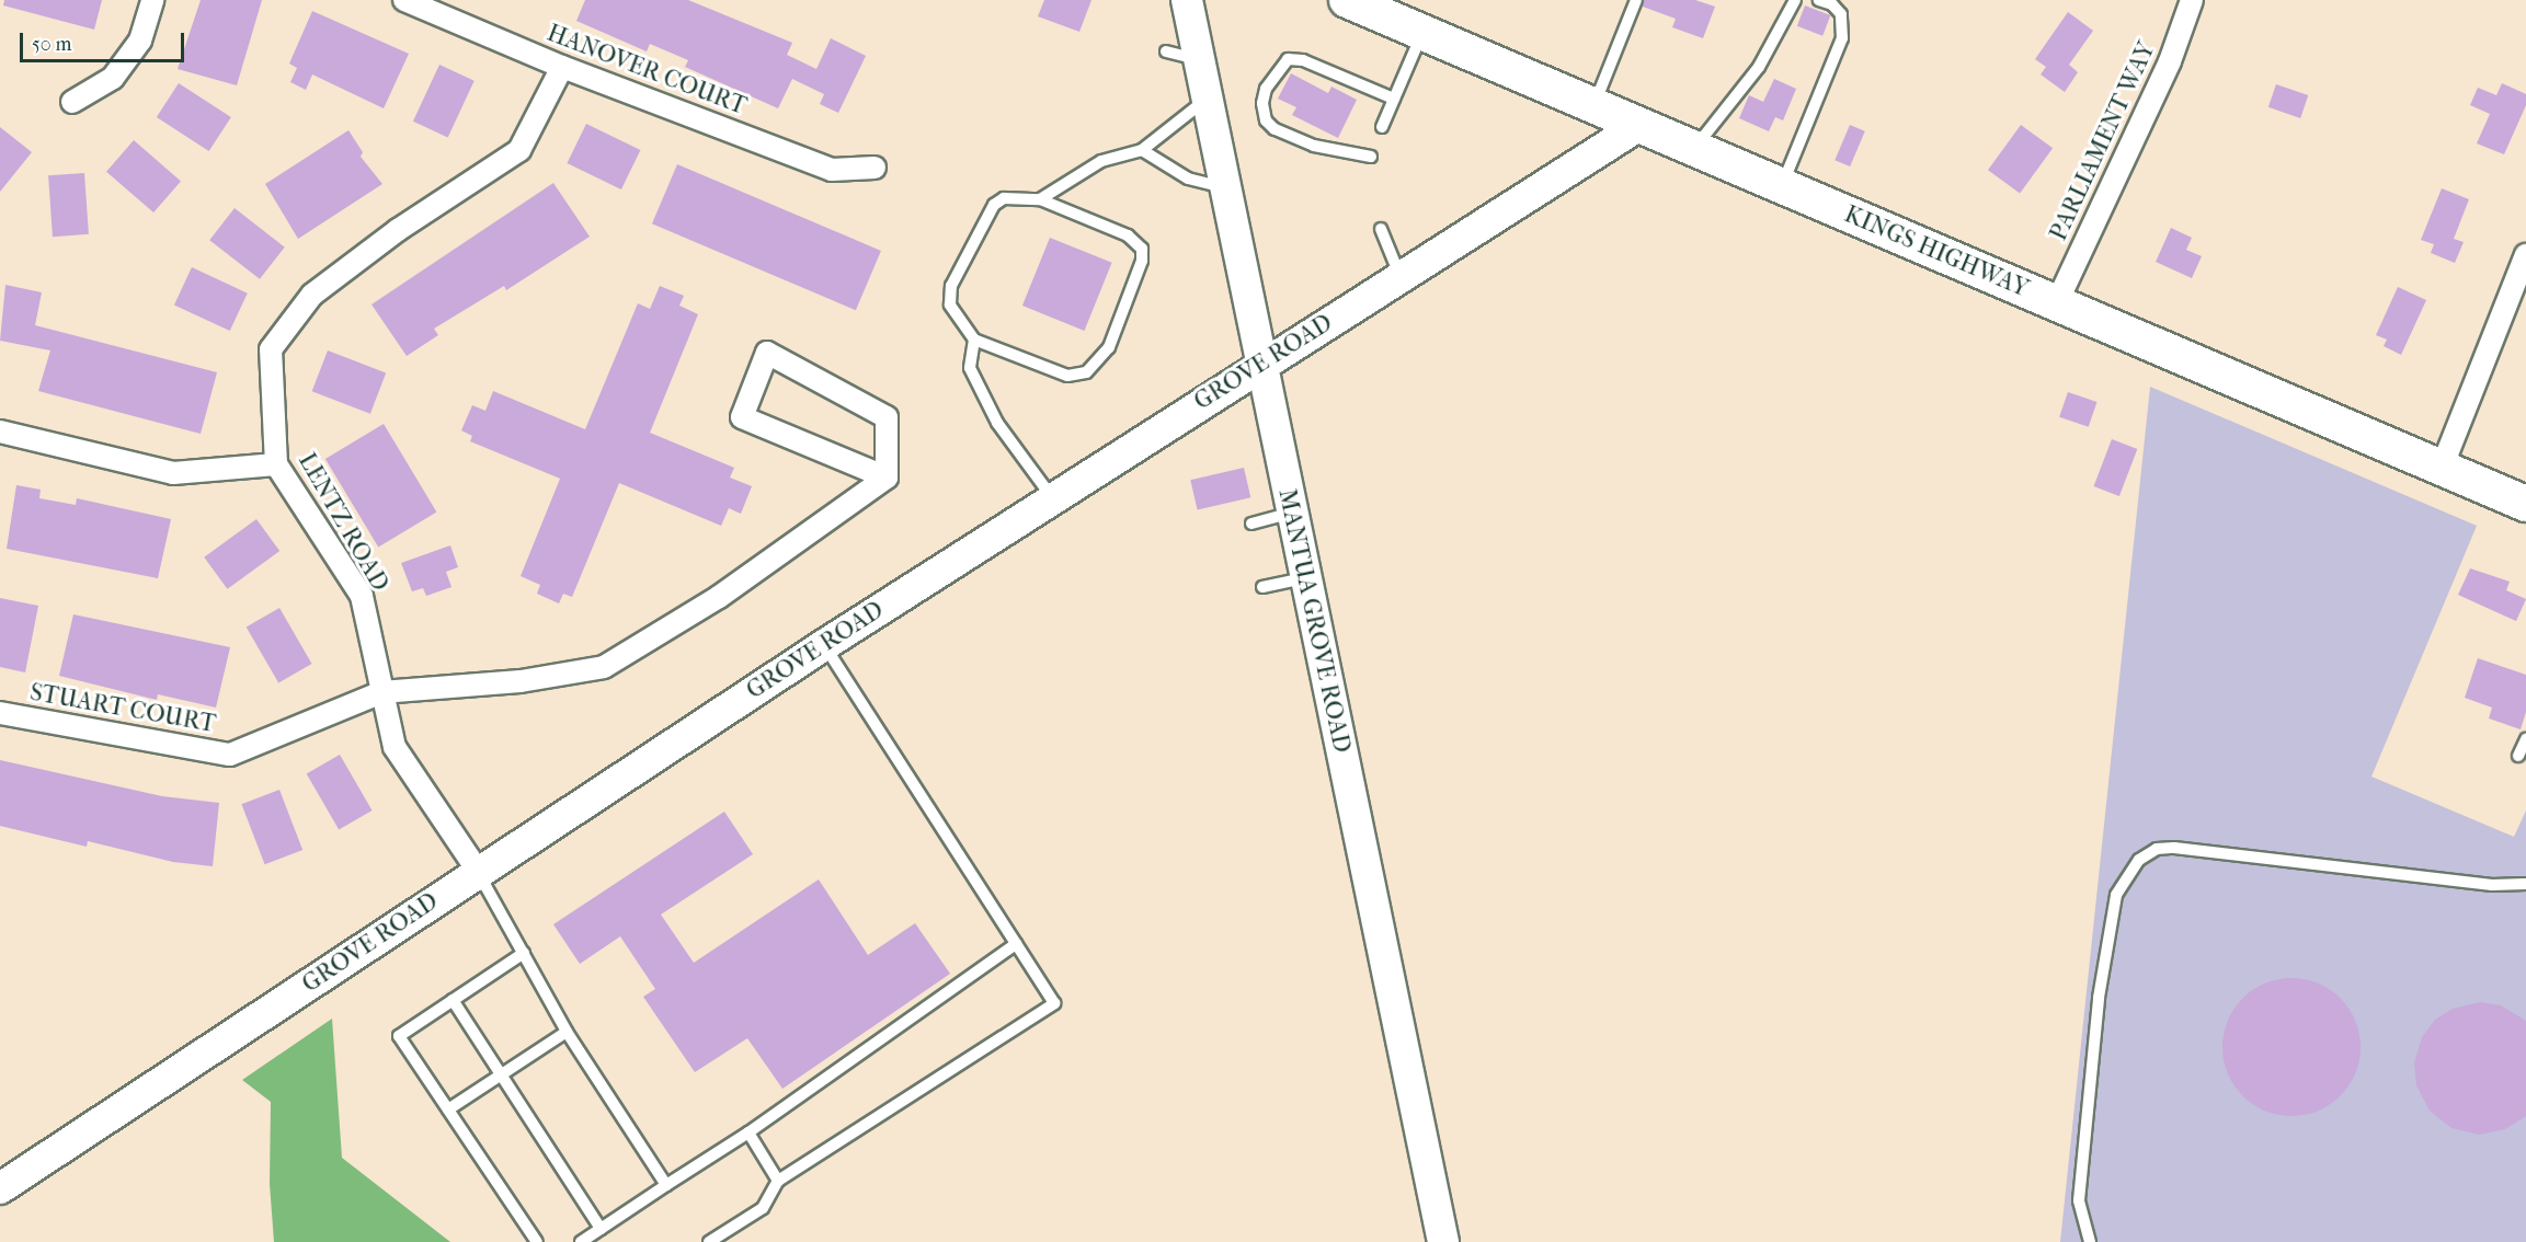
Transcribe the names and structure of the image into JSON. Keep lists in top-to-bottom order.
{
  "streets": {
    "main road": ["KINGS HIGHWAY", "GROVE ROAD", "MANTUA GROVE ROAD"],
    "street": [
      "HANOVER COURT",
      "PARLIAMENT WAY",
      "LENTZ ROAD",
      "STUART COURT"
    ]
  },
  "crossings": [
    ["HANOVER COURT", "LENTZ ROAD"],
    ["PARLIAMENT WAY", "KINGS HIGHWAY"],
    ["KINGS HIGHWAY", "GROVE ROAD"],
    ["GROVE ROAD", "LENTZ ROAD"],
    ["GROVE ROAD", "MANTUA GROVE ROAD"],
    ["LENTZ ROAD", "STUART COURT"]
  ],
  "scale_bar": "50 m"
}
